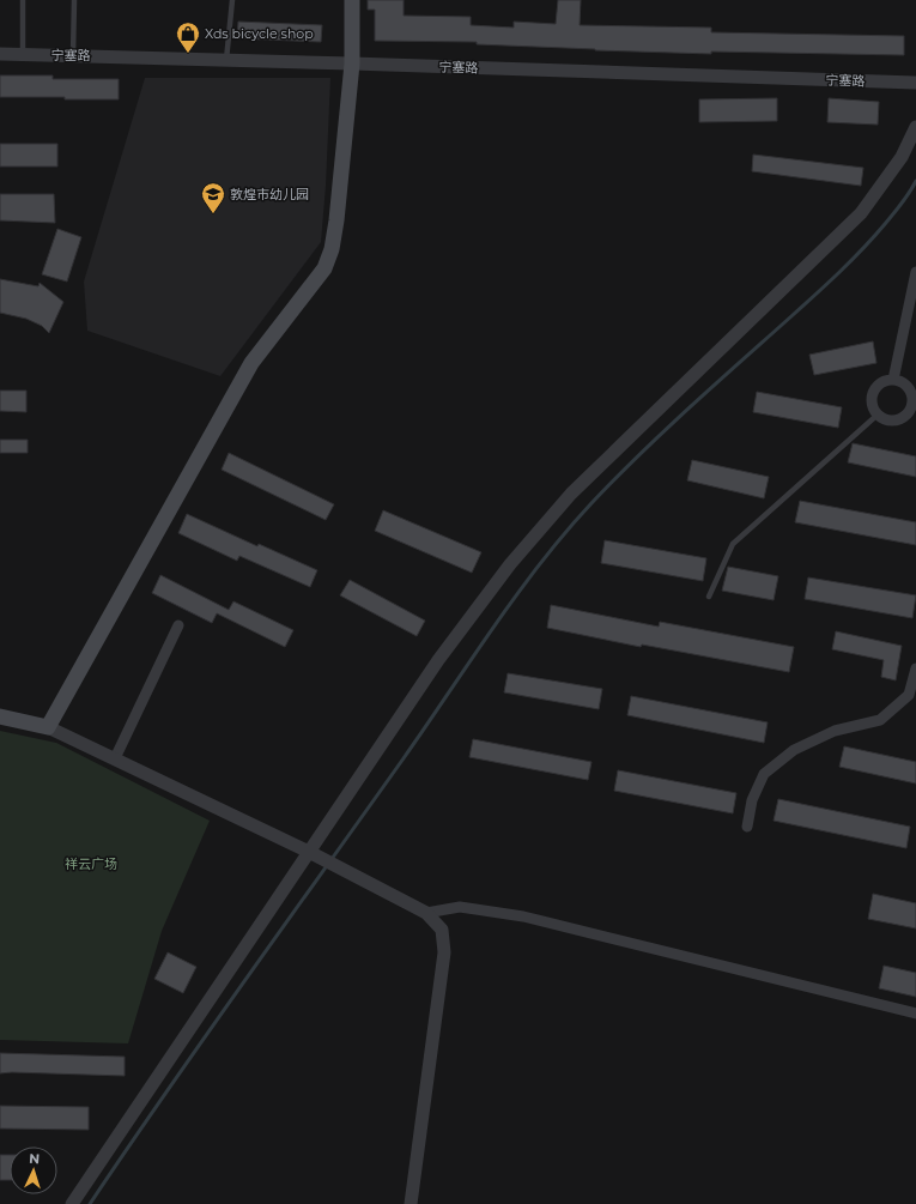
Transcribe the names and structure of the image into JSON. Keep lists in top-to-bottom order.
{
  "streets": {
    "street": ["宁塞路"]
  },
  "parks": ["祥云广场"],
  "places": {
    "shop": ["Xds bicycle shop"],
    "school or university": ["敦煌市幼儿园"]
  },
  "north": "top"
}
